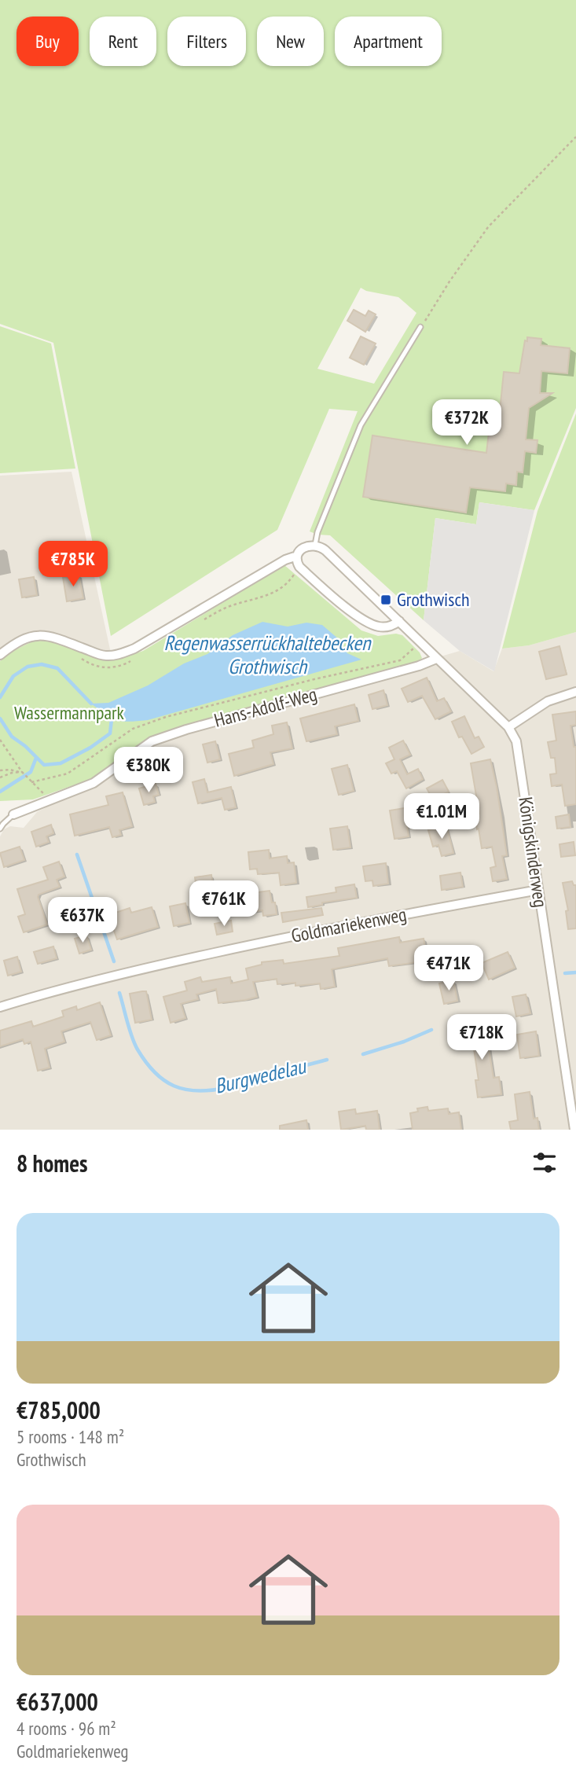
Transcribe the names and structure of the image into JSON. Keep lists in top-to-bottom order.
{
  "streets": {
    "street": ["Hans-Adolf-Weg", "Königskinderweg", "Goldmariekenweg"]
  },
  "crossings": [
    ["Hans-Adolf-Weg", "Königskinderweg"],
    ["Königskinderweg", "Goldmariekenweg"]
  ],
  "water": ["Regenwasserrückhaltebecken Grothwisch", "Burgwedelau"],
  "parks": ["Wassermannpark"],
  "places": {
    "transit": ["Grothwisch"]
  },
  "page": {
    "chip": [
      "Buy",
      "Rent",
      "Filters",
      "New",
      "Apartment"
    ],
    "price": [
      "€372K",
      "€785K",
      "€380K",
      "€1.01M",
      "€761K",
      "€637K",
      "€471K",
      "€718K"
    ],
    "heading": "8 homes",
    "list": [
      {
        "name": "€785,000",
        "note": "5 rooms · 148 m² · Grothwisch"
      },
      {
        "name": "€637,000",
        "note": "4 rooms · 96 m² · Goldmariekenweg"
      }
    ]
  }
}
